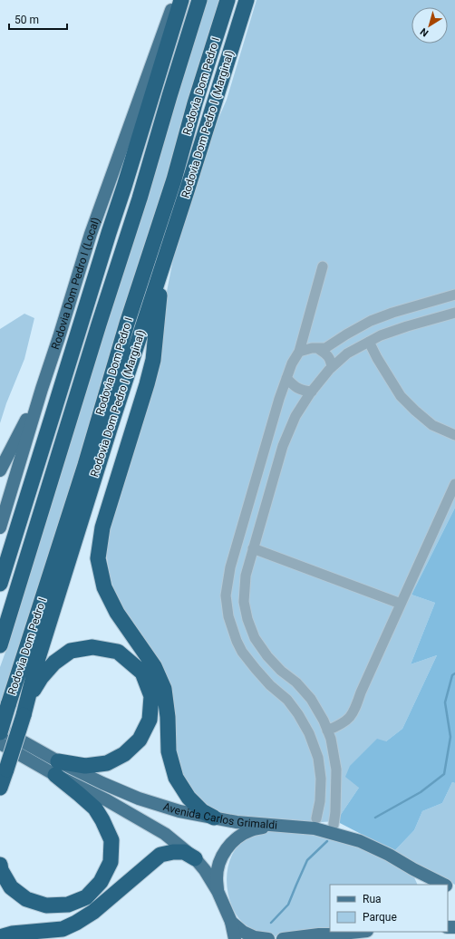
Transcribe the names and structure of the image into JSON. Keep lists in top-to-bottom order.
{
  "streets": {
    "highway": ["Rodovia Dom Pedro I", "Rodovia Dom Pedro I (Marginal)"],
    "main road": ["Rodovia Dom Pedro I (Local)", "Avenida Carlos Grimaldi"]
  },
  "legend": ["Rua", "Parque"],
  "scale_bar": "50 m",
  "north": "bottom left"
}
